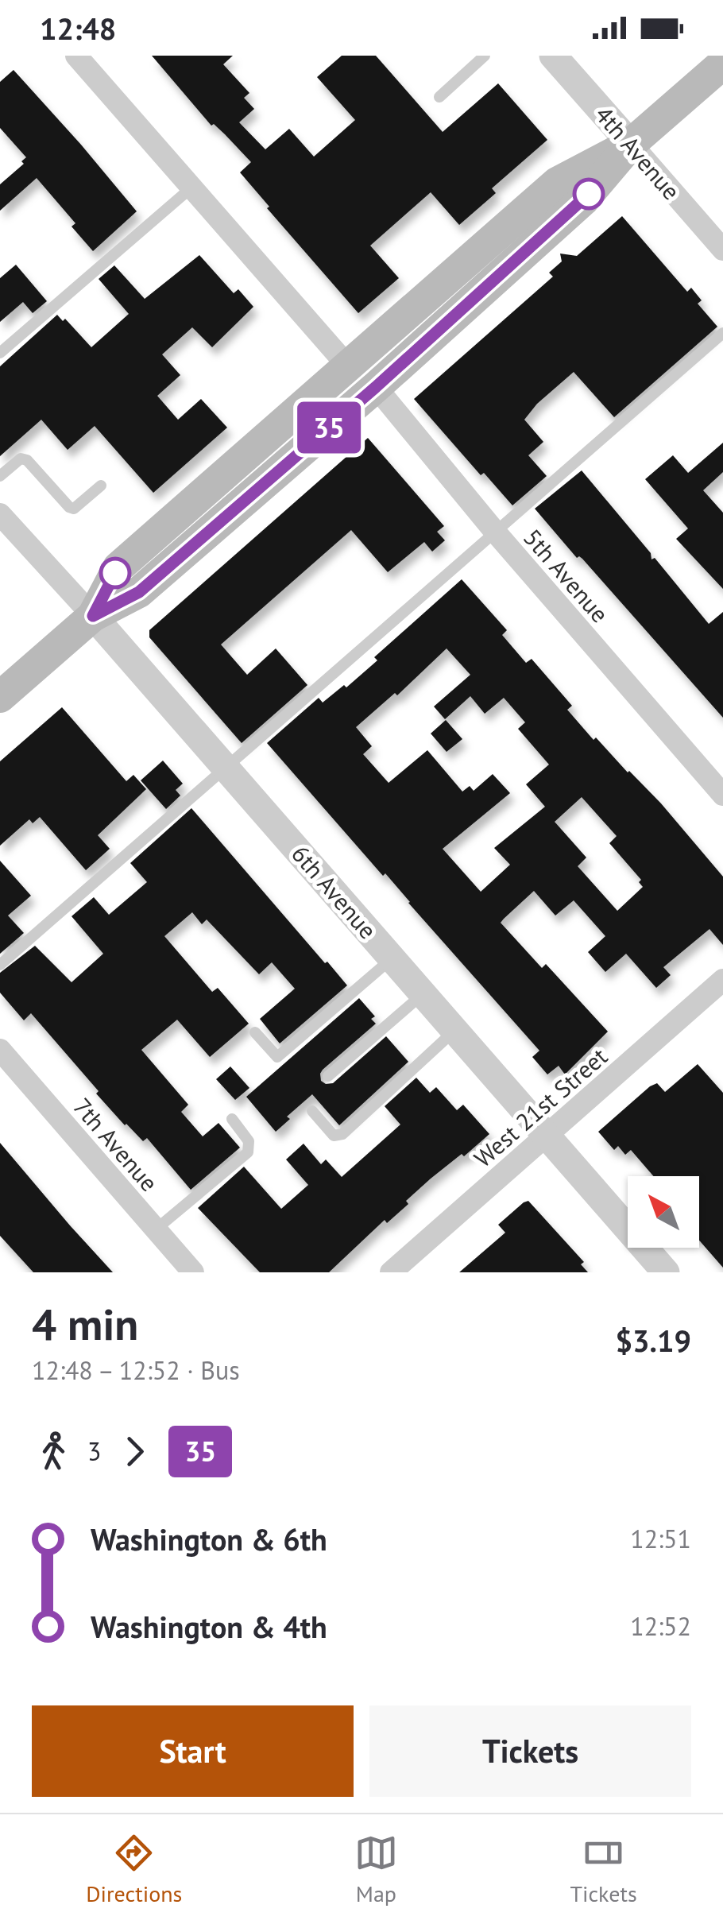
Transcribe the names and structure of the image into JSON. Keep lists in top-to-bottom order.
{
  "streets": {
    "street": [
      "4th Avenue",
      "5th Avenue",
      "6th Avenue",
      "West 21st Street",
      "7th Avenue"
    ]
  },
  "crossings": [
    ["6th Avenue", "West 21st Street"]
  ],
  "lines": ["bus line 35"],
  "north": "top left",
  "page": {
    "status": "12:48",
    "on_map": "35",
    "heading": ["4 min", "12:48 – 12:52 · Bus", "$3.19"],
    "legs": ["3", "35"],
    "list": [
      {
        "name": "Washington & 6th",
        "value": "12:51"
      },
      {
        "name": "Washington & 4th",
        "value": "12:52"
      }
    ],
    "buttons": ["Start", "Tickets"],
    "tabs": ["Directions", "Map", "Tickets"]
  }
}
